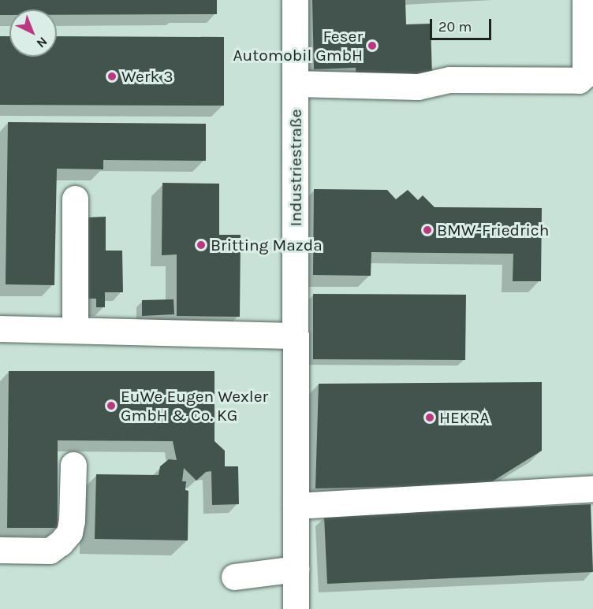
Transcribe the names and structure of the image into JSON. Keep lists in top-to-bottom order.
{
  "streets": {
    "street": ["Industriestraße"]
  },
  "places": [
    "Feser Automobil GmbH",
    "Werk 3",
    "BMW-Friedrich",
    "Britting Mazda",
    "EuWe Eugen Wexler GmbH & Co. KG",
    "HEKRA"
  ],
  "scale_bar": "20 m",
  "north": "bottom right"
}
